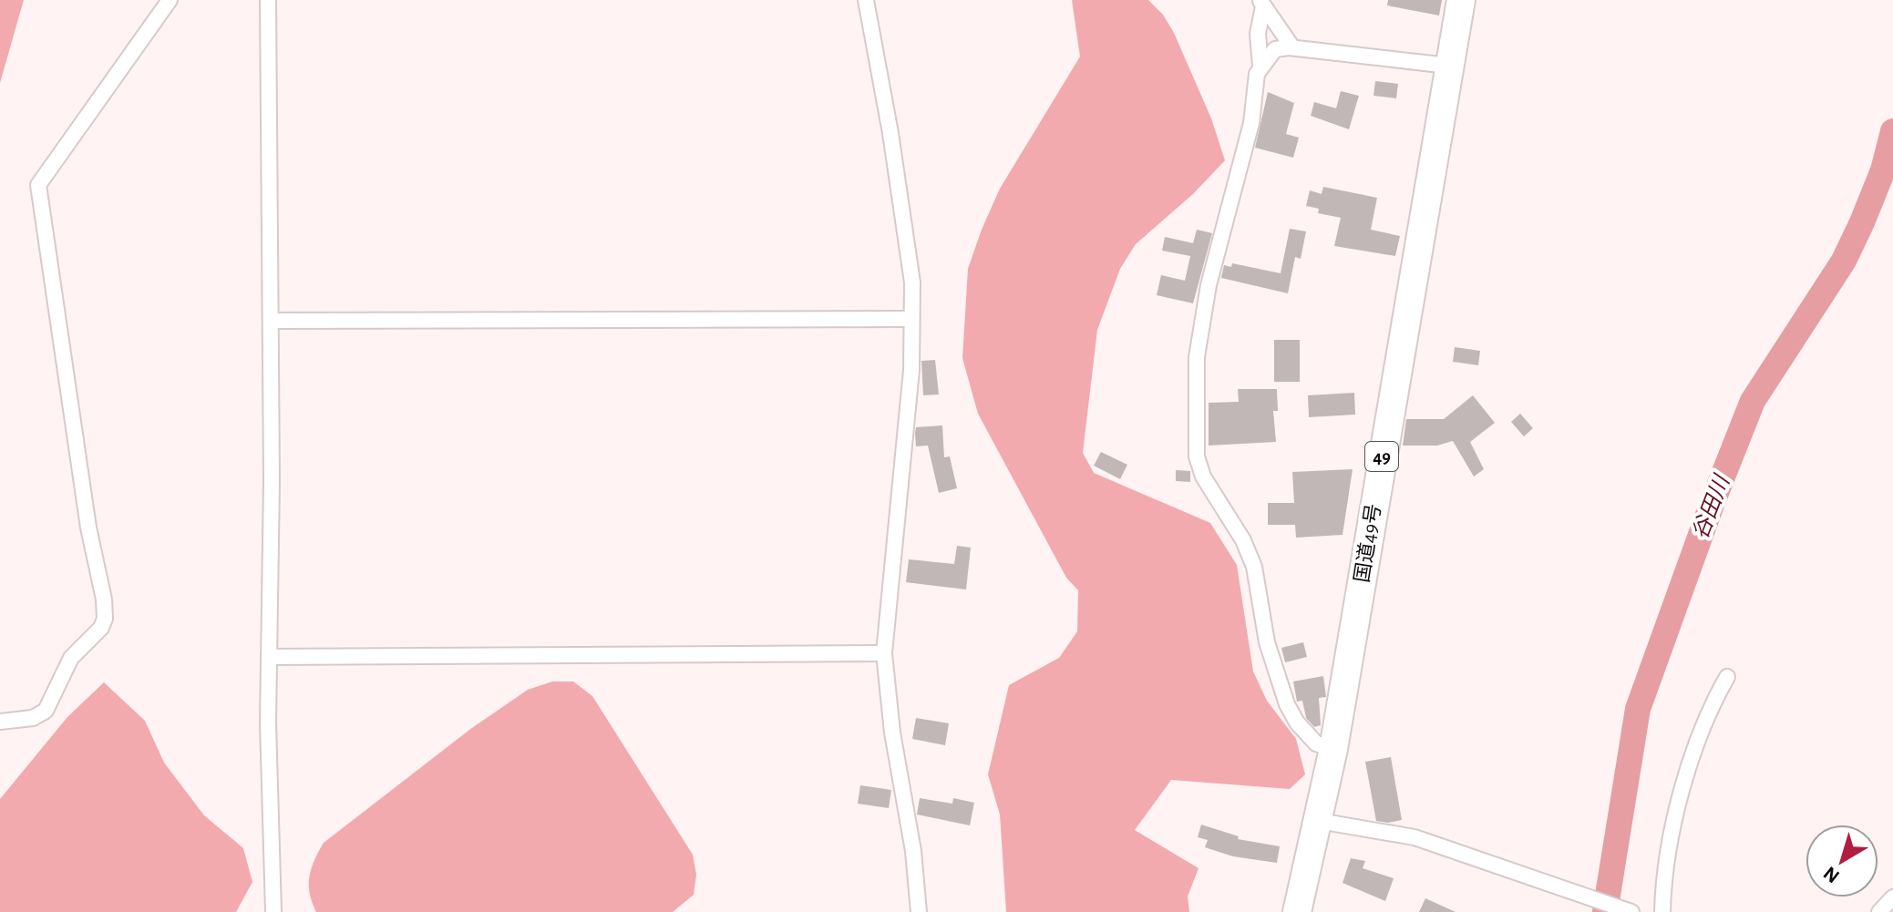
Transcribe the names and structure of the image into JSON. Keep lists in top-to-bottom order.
{
  "streets": {
    "highway": ["49", "国道49号"]
  },
  "water": ["谷田川"],
  "north": "bottom left"
}
